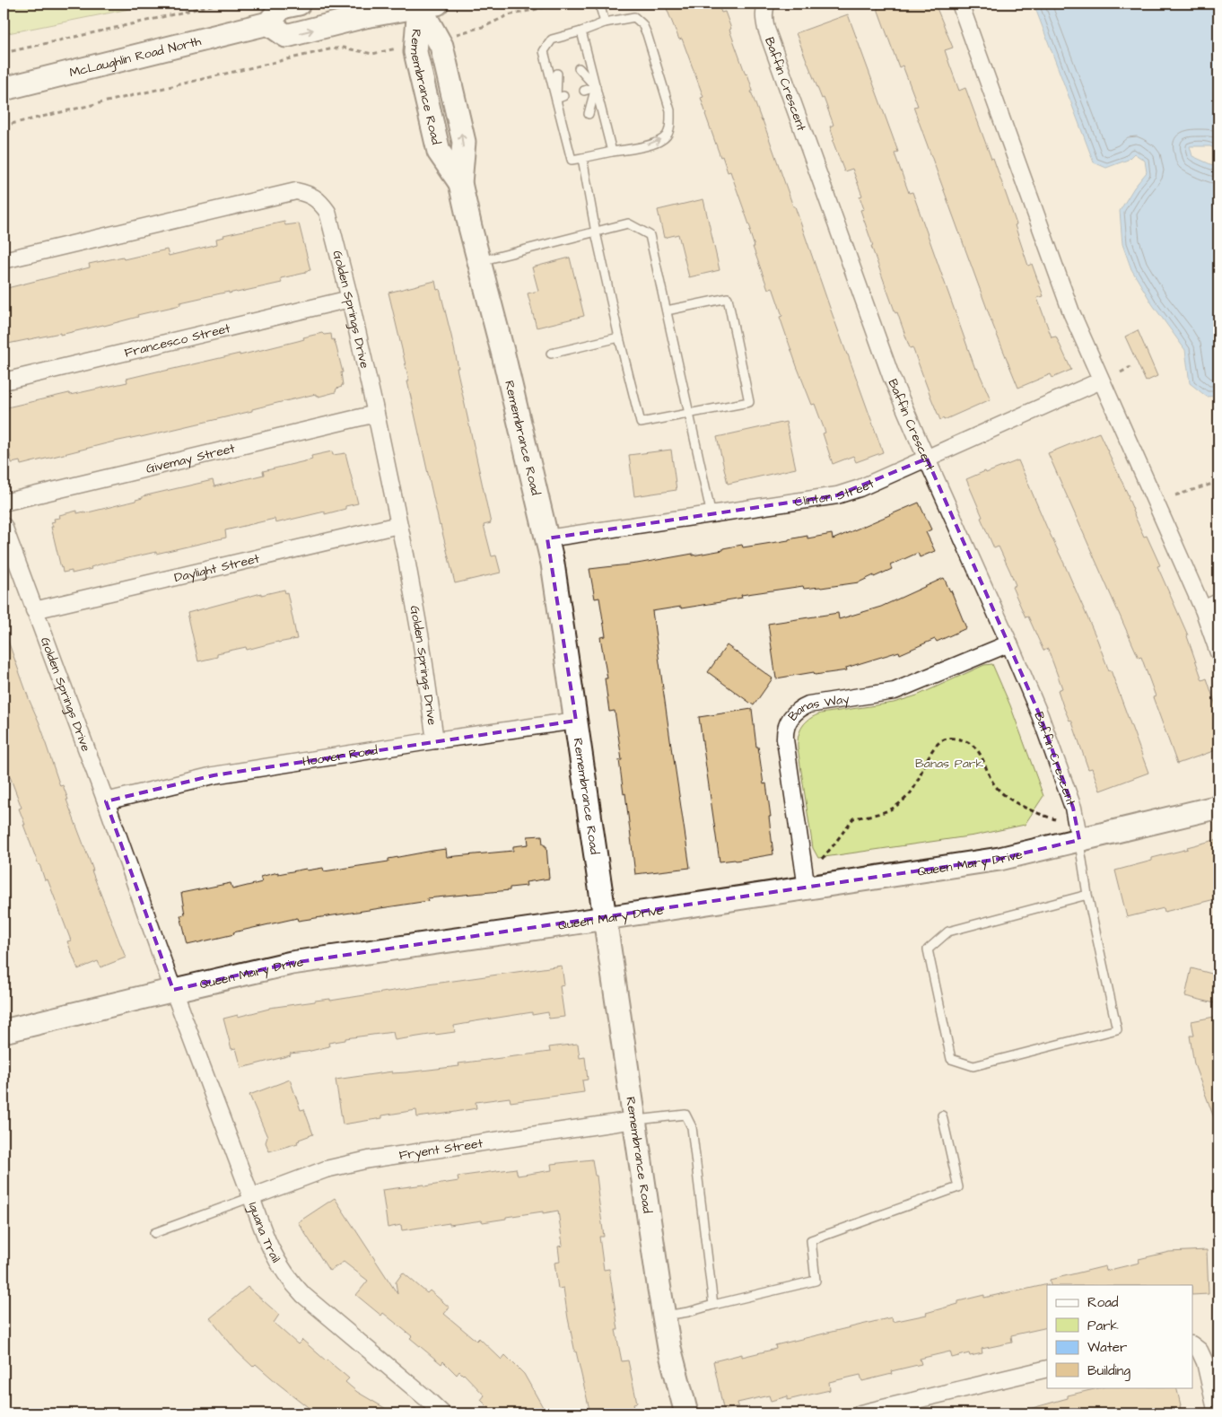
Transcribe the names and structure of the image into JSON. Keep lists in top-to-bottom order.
{
  "streets": {
    "street": [
      "McLaughlin Road North",
      "Baffin Crescent",
      "Remembrance Road",
      "Golden Springs Drive",
      "Francesco Street",
      "Givemay Street",
      "Clinton Street",
      "Daylight Street",
      "Banas Way",
      "Hoover Road",
      "Queen Mary Drive",
      "Fryent Street",
      "Iguana Trail"
    ]
  },
  "crossings": [
    ["Baffin Crescent", "Clinton Street"],
    ["Baffin Crescent", "Banas Way"],
    ["Baffin Crescent", "Queen Mary Drive"],
    ["Remembrance Road", "Clinton Street"],
    ["Remembrance Road", "Hoover Road"],
    ["Remembrance Road", "Queen Mary Drive"],
    ["Remembrance Road", "Fryent Street"],
    ["Golden Springs Drive", "Francesco Street"],
    ["Golden Springs Drive", "Givemay Street"],
    ["Golden Springs Drive", "Daylight Street"],
    ["Golden Springs Drive", "Hoover Road"],
    ["Golden Springs Drive", "Queen Mary Drive"],
    ["Golden Springs Drive", "Iguana Trail"],
    ["Banas Way", "Queen Mary Drive"],
    ["Queen Mary Drive", "Iguana Trail"],
    ["Fryent Street", "Iguana Trail"]
  ],
  "parks": ["Banas Park"],
  "legend": [
    "Road",
    "Park",
    "Water",
    "Building"
  ]
}
